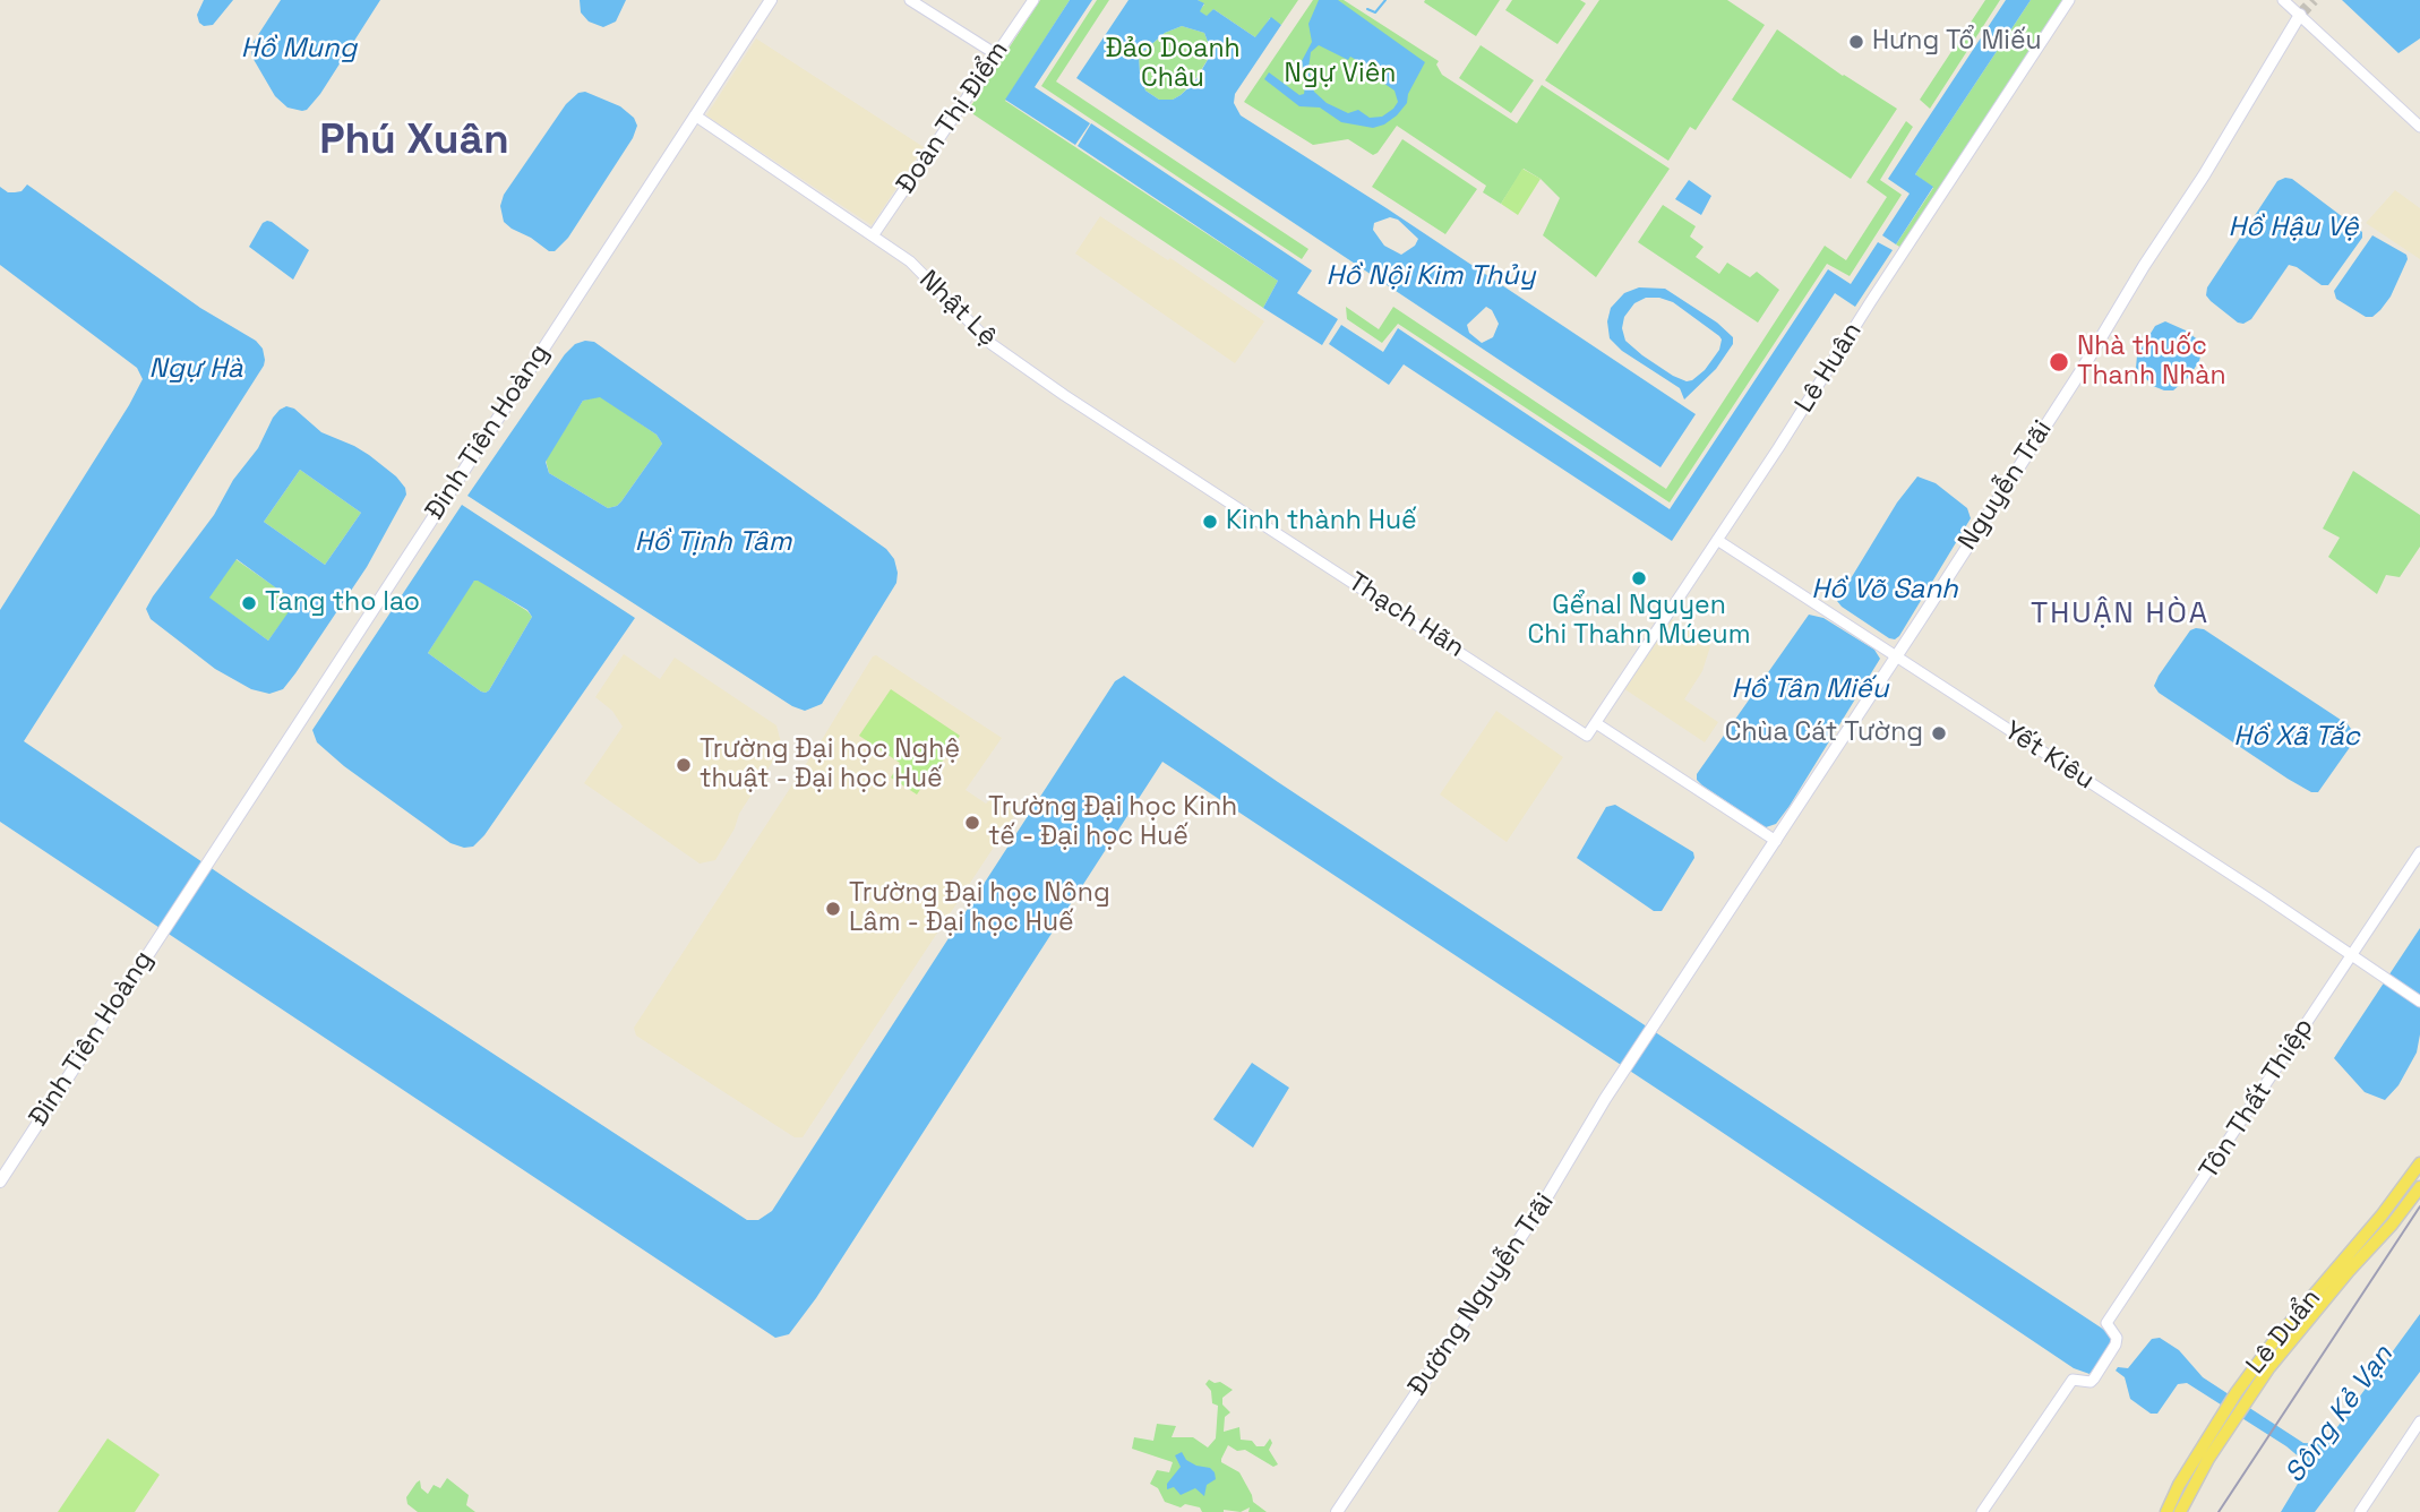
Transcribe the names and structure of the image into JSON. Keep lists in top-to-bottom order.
{
  "streets": {
    "main road": [
      "Đinh Tiên Hoàng",
      "Nguyễn Trãi",
      "Đường Nguyễn Trãi",
      "Lê Duẩn"
    ],
    "street": [
      "Đoàn Thị Điểm",
      "Nhật Lệ",
      "Lê Huân",
      "Thạch Hãn",
      "Yết Kiêu",
      "Tôn Thất Thiệp"
    ]
  },
  "crossings": [
    ["Đoàn Thị Điểm", "Nhật Lệ"],
    ["Nhật Lệ", "Đinh Tiên Hoàng"],
    ["Nhật Lệ", "Thạch Hãn"],
    ["Lê Huân", "Thạch Hãn"],
    ["Lê Huân", "Yết Kiêu"],
    ["Nguyễn Trãi", "Yết Kiêu"],
    ["Nguyễn Trãi", "Đường Nguyễn Trãi"],
    ["Yết Kiêu", "Tôn Thất Thiệp"]
  ],
  "districts": ["Phú Xuân", "THUẬN HÒA"],
  "water": [
    "Hồ Mung",
    "Hồ Hậu Vệ",
    "Hồ Nội Kim Thủy",
    "Ngự Hà",
    "Hồ Tịnh Tâm",
    "Hồ Võ Sanh",
    "Hồ Tân Miếu",
    "Hồ Xã Tắc",
    "Sông Kẻ Vạn"
  ],
  "parks": ["Đảo Doanh Châu", "Ngự Viên"],
  "places": [
    "Hưng Tổ Miếu",
    "Nhà thuốc Thanh Nhàn",
    "Kinh thành Huế",
    "Gểnal Nguyen Chi Thahn Múeum",
    "Tang tho lao",
    "Chùa Cát Tường",
    "Trường Đại học Nghệ thuật - Đại học Huế",
    "Trường Đại học Kinh tế - Đại học Huế",
    "Trường Đại học Nông Lâm - Đại học Huế"
  ]
}
